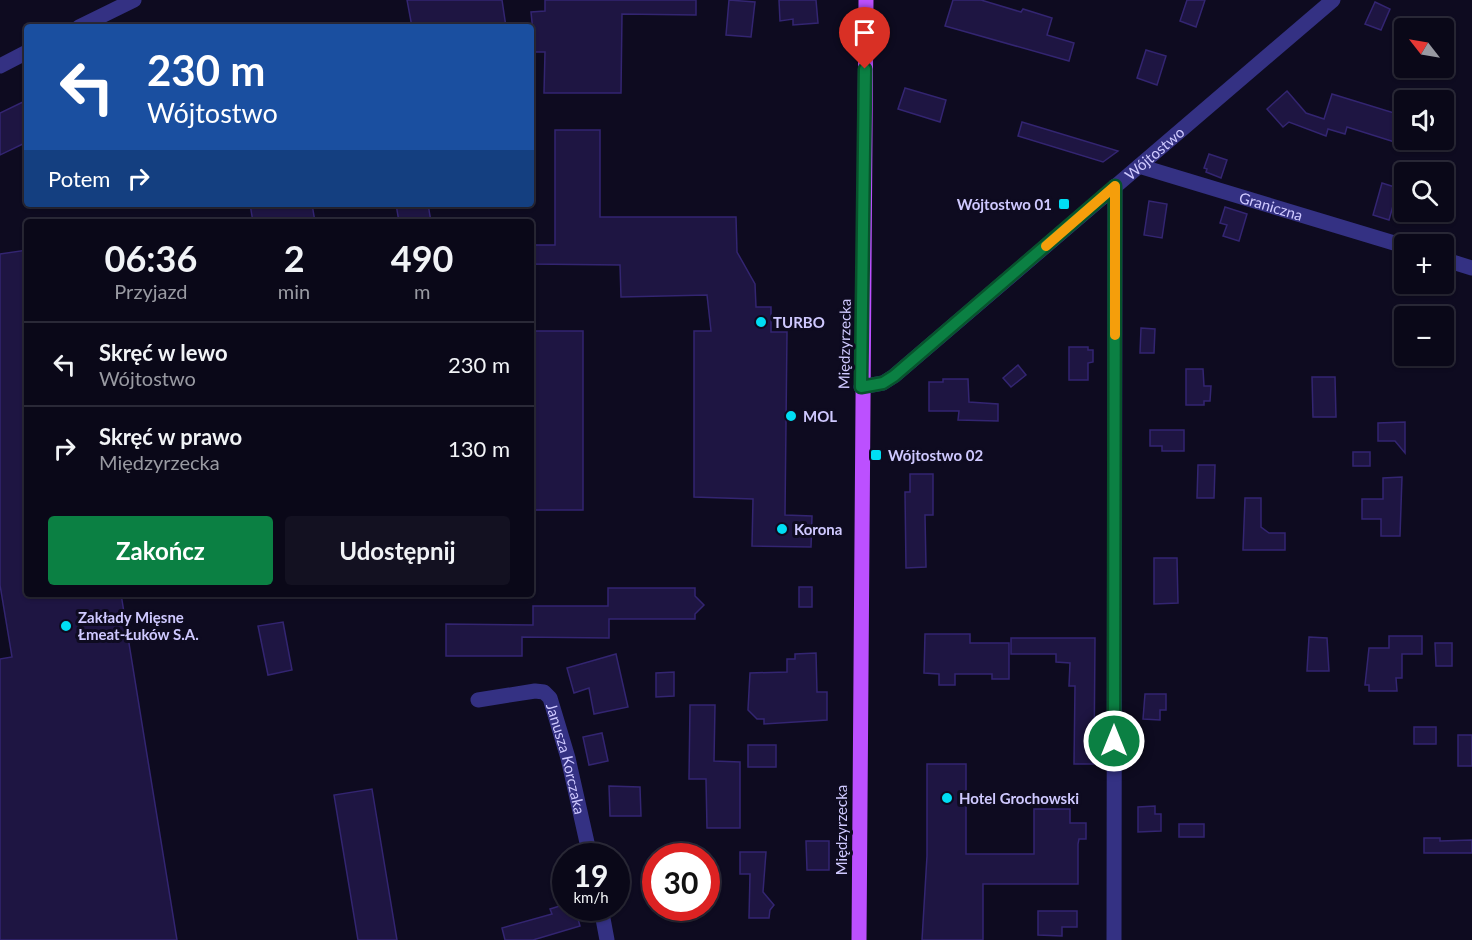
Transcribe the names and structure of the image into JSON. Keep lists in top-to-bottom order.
{
  "streets": {
    "main road": ["Międzyrzecka"],
    "street": ["Wójtostwo", "Graniczna", "Janusza Korczaka"]
  },
  "crossings": [
    ["Wójtostwo", "Graniczna"],
    ["Wójtostwo", "Międzyrzecka"]
  ],
  "places": {
    "transit": ["Wójtostwo 01", "Wójtostwo 02"],
    "other": [
      "TURBO",
      "MOL",
      "Korona",
      "Zakłady Mięsne Łmeat-Łuków S.A.",
      "Hotel Grochowski"
    ]
  },
  "north": "top left",
  "page": {
    "map_buttons": ["+", "−"],
    "turn": ["230 m", "Wójtostwo"],
    "then": "Potem",
    "eta": [
      "06:36",
      "Przyjazd",
      "2",
      "min",
      "490",
      "m"
    ],
    "list": [
      {
        "name": "Skręć w lewo",
        "note": "Wójtostwo",
        "value": "230 m"
      },
      {
        "name": "Skręć w prawo",
        "note": "Międzyrzecka",
        "value": "130 m"
      }
    ],
    "buttons": ["Zakończ", "Udostępnij"],
    "speed": "19 km/h",
    "limit": "30"
  }
}
